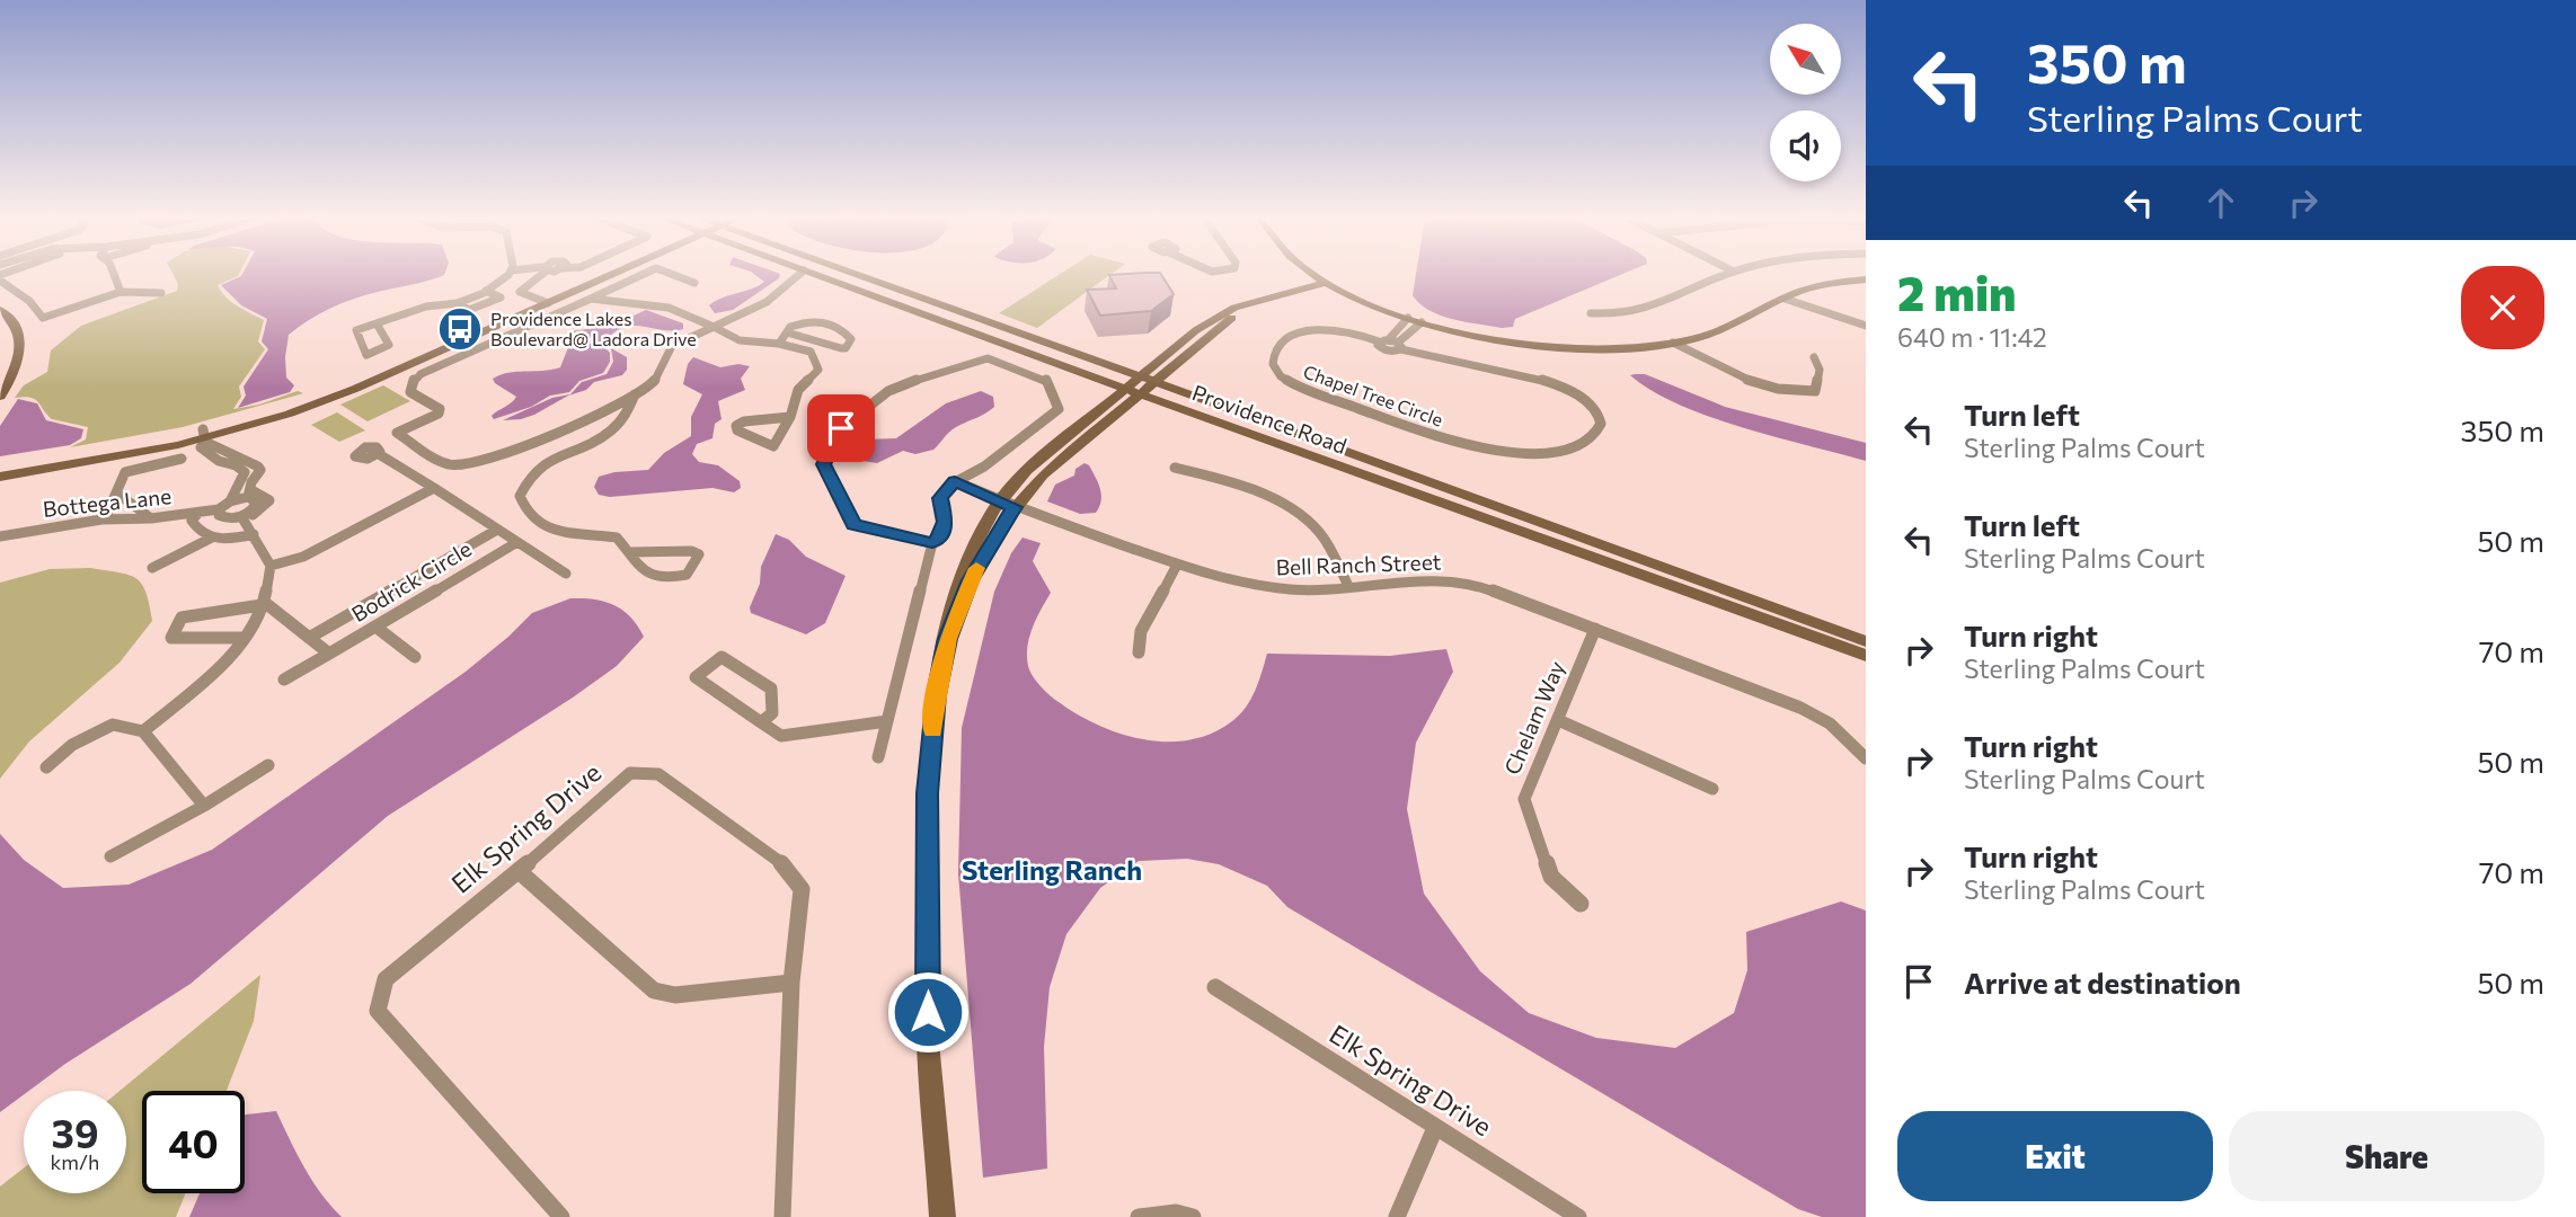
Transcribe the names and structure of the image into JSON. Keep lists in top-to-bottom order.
{
  "streets": {
    "street": [
      "Chapel Tree Circle",
      "Providence Road",
      "Bottega Lane",
      "Bell Ranch Street",
      "Bodrick Circle",
      "Chelam Way",
      "Elk Spring Drive"
    ]
  },
  "crossings": [
    ["Bell Ranch Street", "Chelam Way"]
  ],
  "districts": ["Sterling Ranch"],
  "places": {
    "bus stop": ["Providence Lakes Boulevard@ Ladora Drive"]
  },
  "north": "top left",
  "page": {
    "turn": ["350 m", "Sterling Palms Court"],
    "heading": ["2 min", "640 m · 11:42"],
    "list": [
      {
        "name": "Turn left",
        "note": "Sterling Palms Court",
        "value": "350 m"
      },
      {
        "name": "Turn left",
        "note": "Sterling Palms Court",
        "value": "50 m"
      },
      {
        "name": "Turn right",
        "note": "Sterling Palms Court",
        "value": "70 m"
      },
      {
        "name": "Turn right",
        "note": "Sterling Palms Court",
        "value": "50 m"
      },
      {
        "name": "Turn right",
        "note": "Sterling Palms Court",
        "value": "70 m"
      },
      {
        "name": "Arrive at destination",
        "value": "50 m"
      }
    ],
    "speed": "39 km/h",
    "limit": "40",
    "buttons": ["Exit", "Share"]
  }
}
